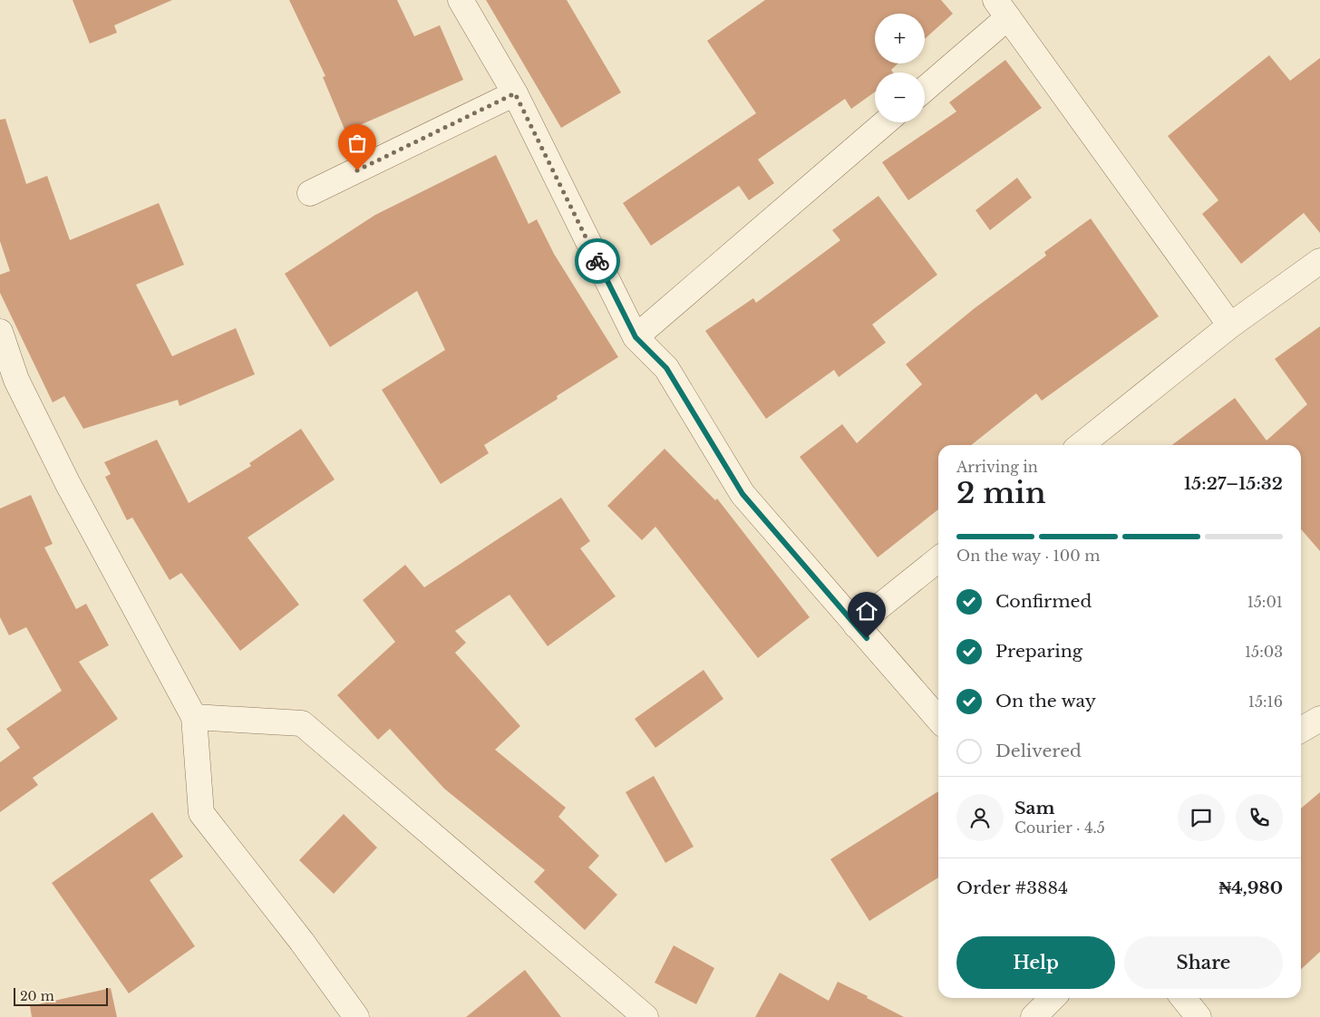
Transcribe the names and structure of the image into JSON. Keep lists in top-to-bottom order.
{
  "scale_bar": "20 m",
  "page": {
    "map_buttons": ["+", "−"],
    "heading": ["2 min", "Arriving in", "15:27–15:32"],
    "panel": [
      "Sam",
      "Courier · 4.5",
      "Order #3884",
      "₦4,980"
    ],
    "bar": "On the way · 100 m",
    "list": [
      ["Confirmed", "15:01"],
      ["Preparing", "15:03"],
      ["On the way", "15:16"],
      "Delivered"
    ],
    "buttons": ["Help", "Share"],
    "scale": "20 m"
  }
}
